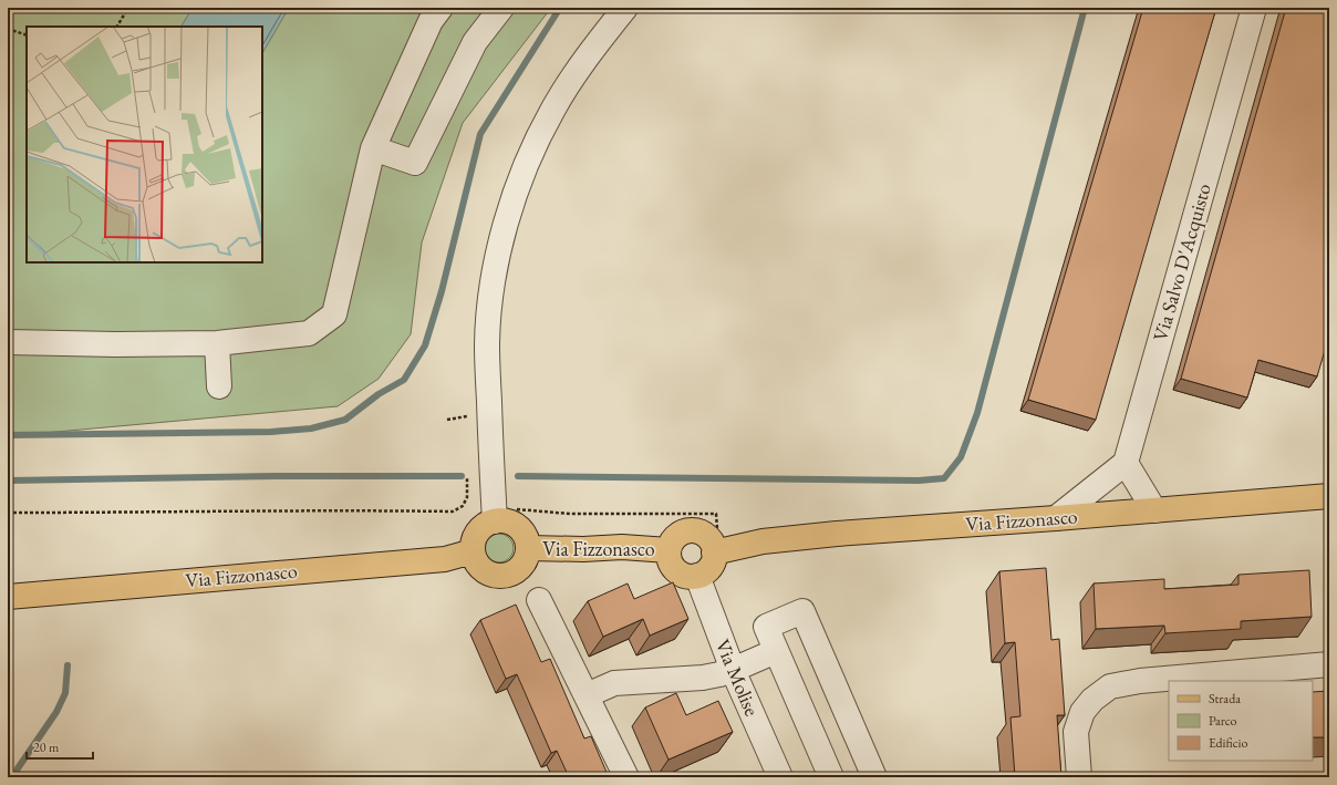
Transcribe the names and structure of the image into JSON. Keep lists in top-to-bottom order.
{
  "streets": {
    "main road": ["Via Fizzonasco"],
    "street": ["Via Salvo D'Acquisto", "Via Molise"]
  },
  "crossings": [
    ["Via Fizzonasco", "Via Molise"]
  ],
  "legend": ["Strada", "Parco", "Edificio"],
  "scale_bar": "20 m"
}
